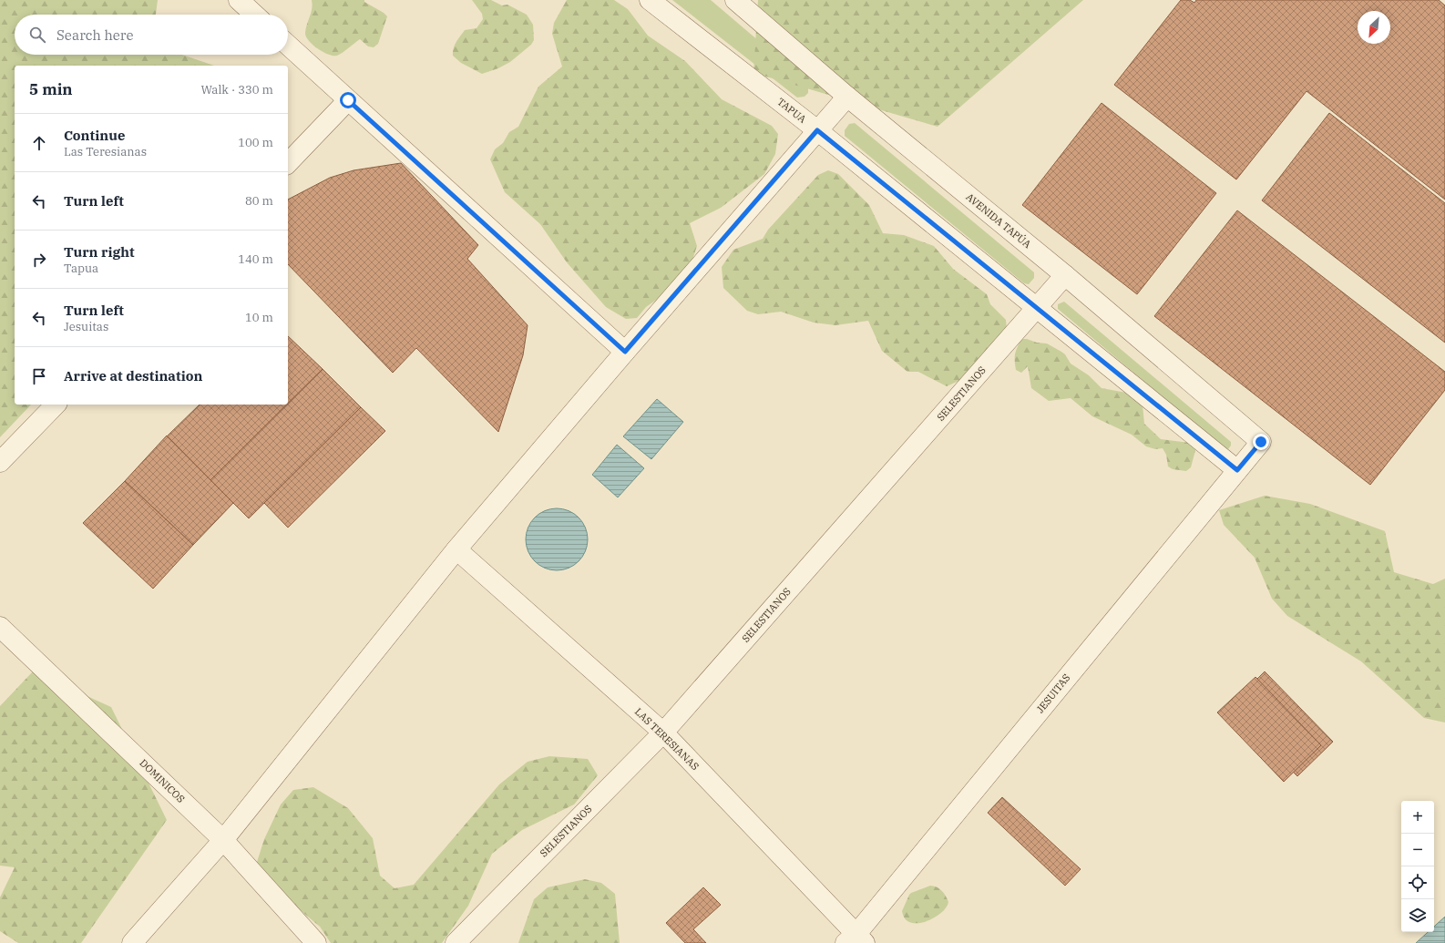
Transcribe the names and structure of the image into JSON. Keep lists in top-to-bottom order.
{
  "streets": {
    "street": [
      "TAPUA",
      "AVENIDA TAPÚA",
      "SELESTIANOS",
      "JESUITAS",
      "LAS TERESIANAS",
      "DOMINICOS"
    ]
  },
  "crossings": [
    ["TAPUA", "SELESTIANOS"],
    ["TAPUA", "JESUITAS"],
    ["AVENIDA TAPÚA", "SELESTIANOS"],
    ["AVENIDA TAPÚA", "JESUITAS"],
    ["SELESTIANOS", "LAS TERESIANAS"],
    ["JESUITAS", "LAS TERESIANAS"]
  ],
  "north": "bottom left",
  "page": {
    "search": "Search here",
    "heading": ["5 min", "Walk · 330 m"],
    "list": [
      ["Continue", "Las Teresianas", "100 m"],
      ["Turn left", "80 m"],
      ["Turn right", "Tapua", "140 m"],
      ["Turn left", "Jesuitas", "10 m"],
      "Arrive at destination"
    ],
    "map_buttons": ["+", "−"]
  }
}
